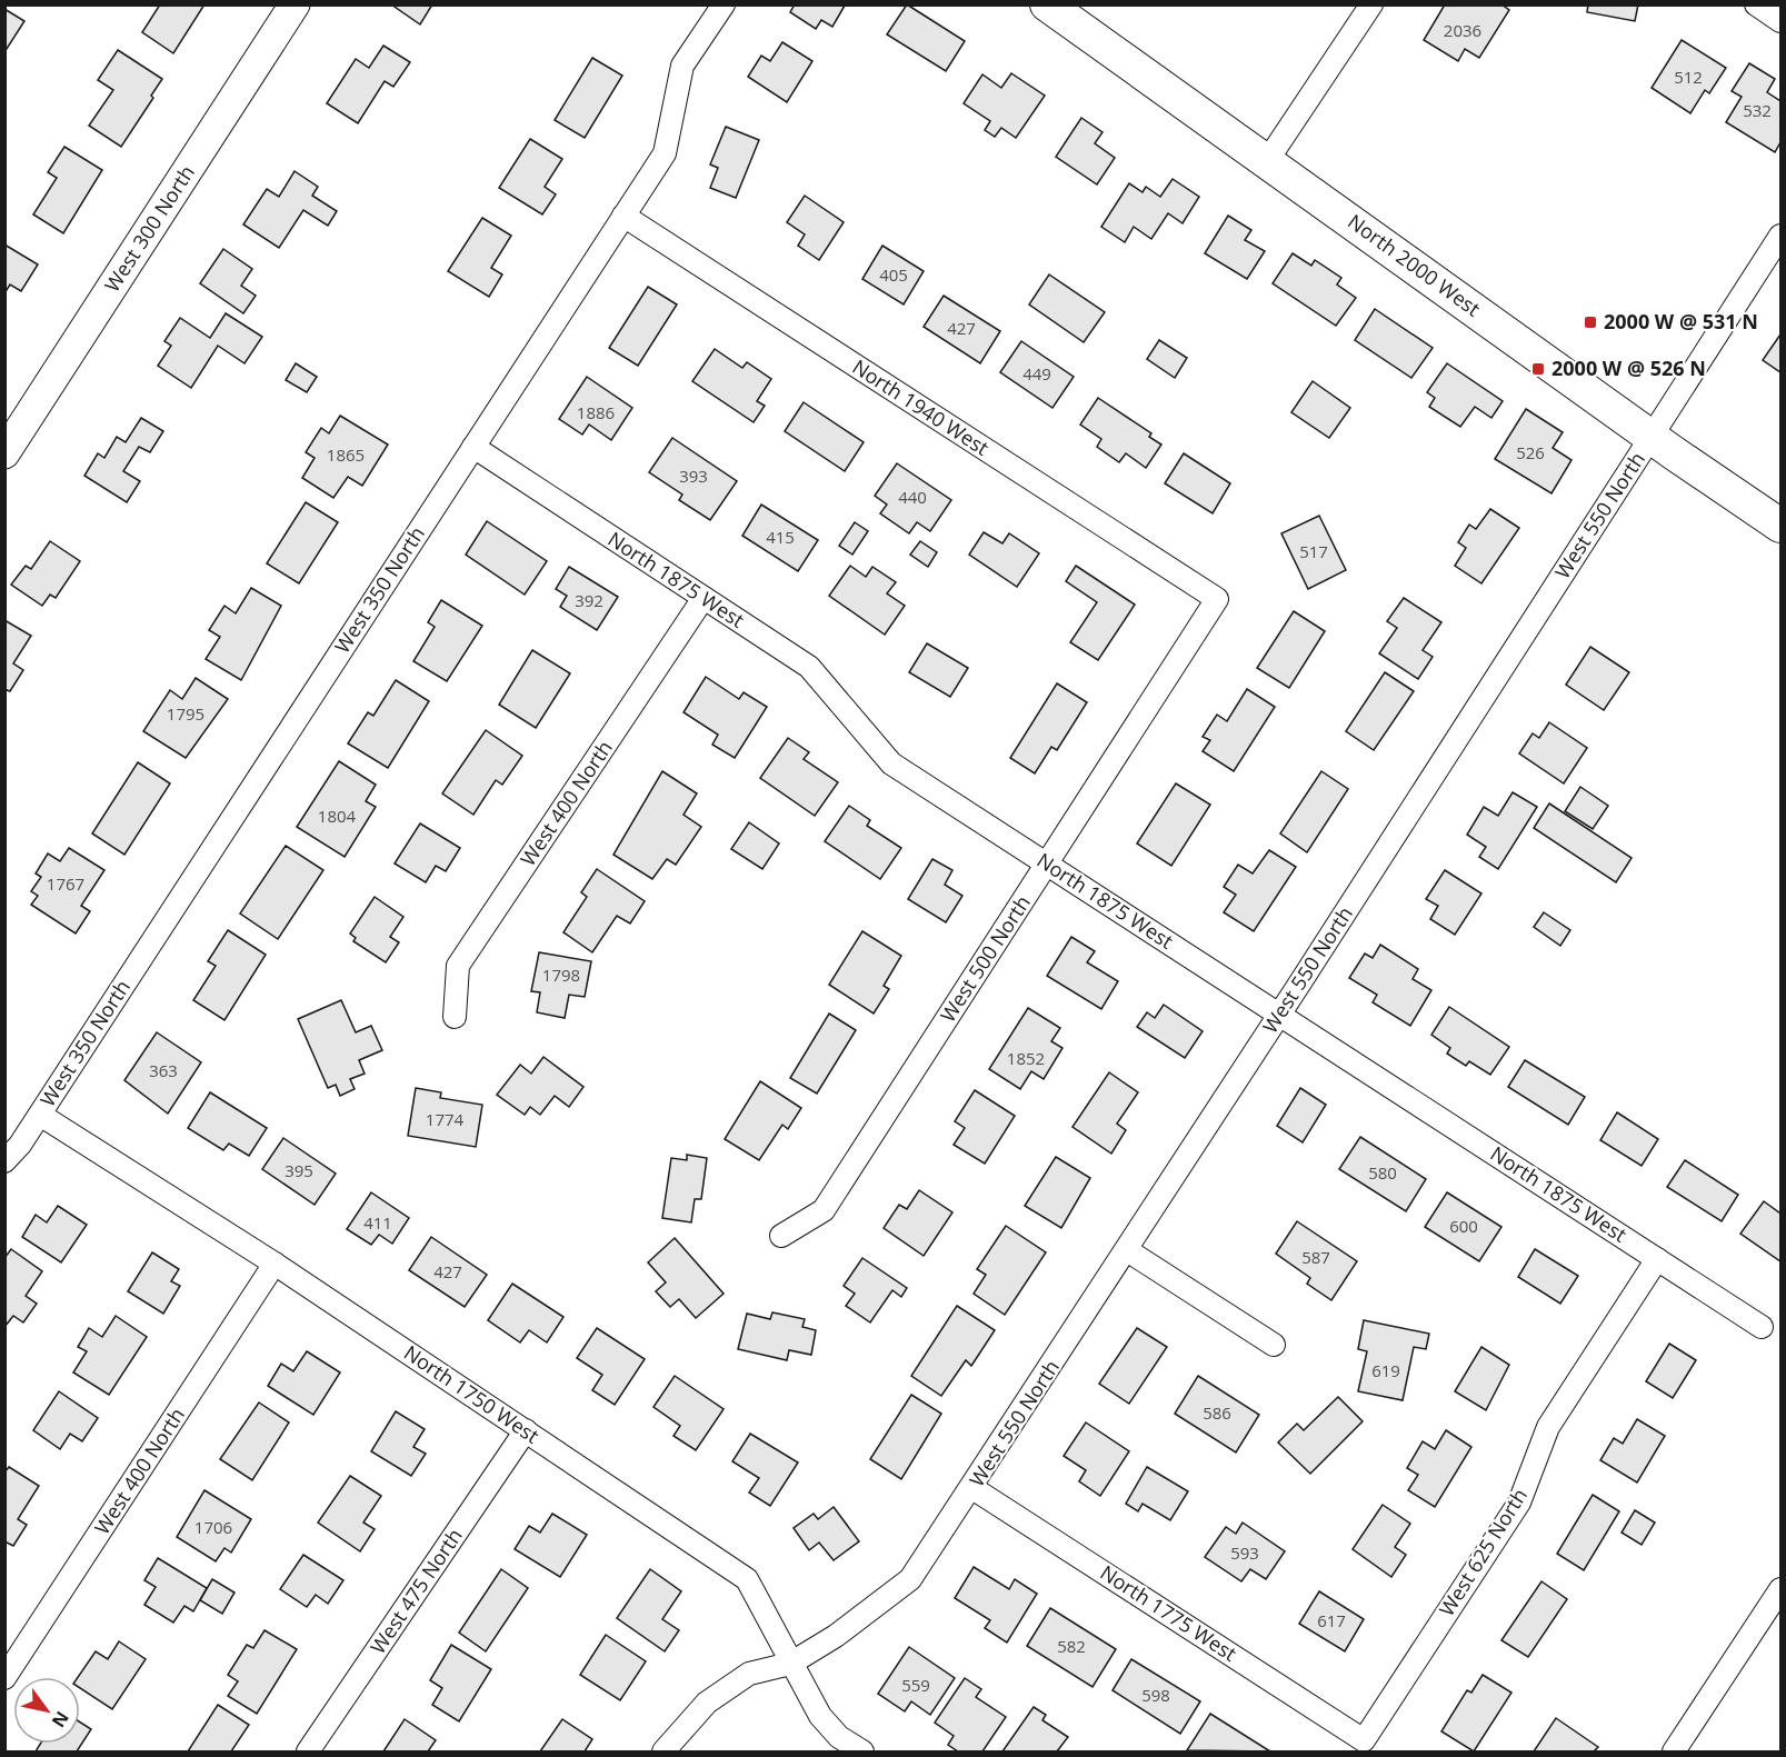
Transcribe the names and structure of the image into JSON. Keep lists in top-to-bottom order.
{
  "streets": {
    "main road": ["West 300 North", "North 2000 West"],
    "street": [
      "North 1940 West",
      "West 550 North",
      "North 1875 West",
      "West 350 North",
      "West 400 North",
      "West 500 North",
      "North 1750 West",
      "West 625 North",
      "West 475 North",
      "North 1775 West"
    ]
  },
  "crossings": [
    ["North 2000 West", "West 550 North"],
    ["North 1940 West", "West 350 North"],
    ["North 1940 West", "West 500 North"],
    ["West 550 North", "North 1875 West"],
    ["West 550 North", "North 1750 West"],
    ["West 550 North", "North 1775 West"],
    ["North 1875 West", "West 350 North"],
    ["North 1875 West", "West 400 North"],
    ["North 1875 West", "West 500 North"],
    ["North 1875 West", "West 625 North"],
    ["West 350 North", "North 1750 West"],
    ["West 400 North", "North 1750 West"],
    ["North 1750 West", "West 475 North"],
    ["West 625 North", "North 1775 West"]
  ],
  "places": {
    "transit": ["2000 W @ 531 N", "2000 W @ 526 N"]
  },
  "house_numbers": [
    "2036",
    "512",
    "532",
    "405",
    "427",
    "449",
    "1886",
    "526",
    "1865",
    "393",
    "440",
    "415",
    "517",
    "392",
    "1795",
    "1804",
    "1767",
    "1798",
    "1852",
    "363",
    "1774",
    "395",
    "580",
    "411",
    "600",
    "587",
    "427",
    "619",
    "586",
    "1706",
    "593",
    "617",
    "582",
    "559",
    "598"
  ],
  "north": "bottom right"
}
